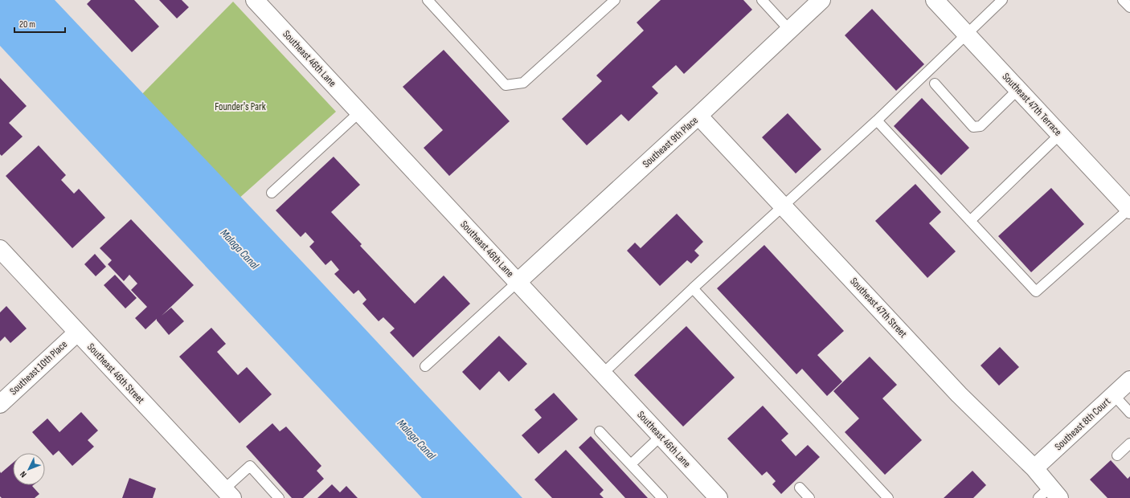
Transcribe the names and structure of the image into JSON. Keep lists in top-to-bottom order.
{
  "streets": {
    "street": [
      "Southeast 46th Lane",
      "Southeast 47th Terrace",
      "Southeast 9th Place",
      "Southeast 47th Street",
      "Southeast 10th Place",
      "Southeast 46th Street",
      "Southeast 8th Court"
    ]
  },
  "crossings": [
    ["Southeast 46th Lane", "Southeast 9th Place"],
    ["Southeast 9th Place", "Southeast 47th Street"],
    ["Southeast 47th Street", "Southeast 8th Court"],
    ["Southeast 10th Place", "Southeast 46th Street"]
  ],
  "water": ["Malaga Canal"],
  "parks": ["Founder's Park"],
  "scale_bar": "20 m",
  "north": "bottom left"
}
